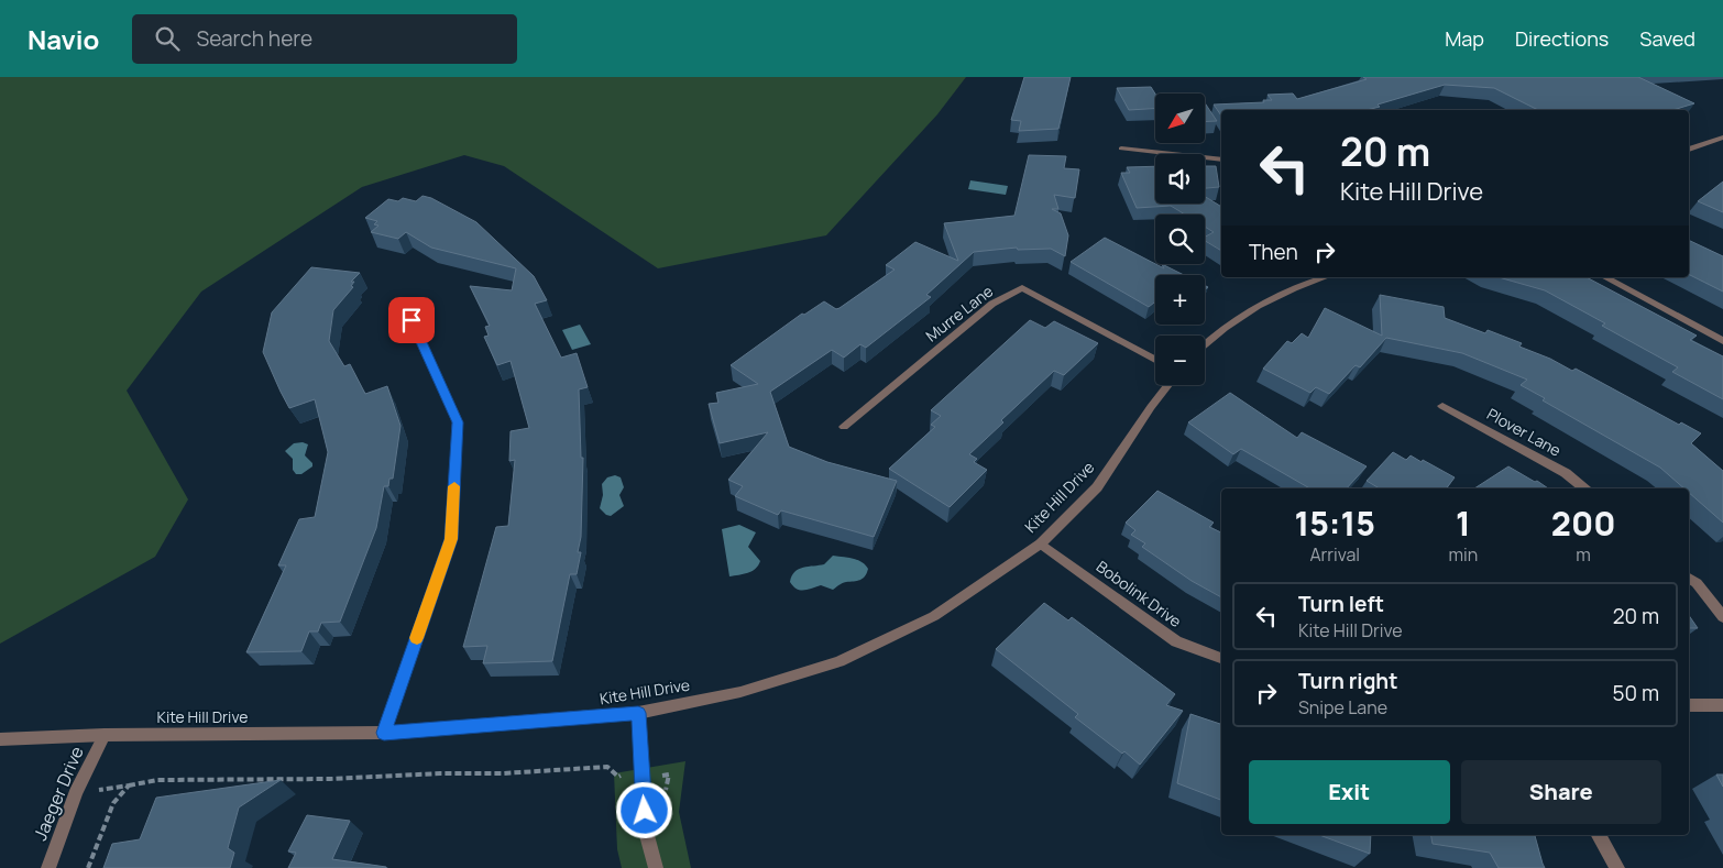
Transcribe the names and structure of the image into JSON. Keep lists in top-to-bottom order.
{
  "streets": {
    "street": [
      "Murre Lane",
      "Plover Lane",
      "Kite Hill Drive",
      "Bobolink Drive",
      "Jaeger Drive"
    ]
  },
  "crossings": [
    ["Kite Hill Drive", "Bobolink Drive"],
    ["Kite Hill Drive", "Jaeger Drive"]
  ],
  "north": "bottom left",
  "page": {
    "header": "Navio",
    "search": "Search here",
    "nav": ["Map", "Directions", "Saved"],
    "map_buttons": ["+", "−"],
    "turn": ["20 m", "Kite Hill Drive"],
    "then": "Then",
    "eta": [
      "15:15",
      "Arrival",
      "1",
      "min",
      "200",
      "m"
    ],
    "list": [
      {
        "name": "Turn left",
        "note": "Kite Hill Drive",
        "value": "20 m"
      },
      {
        "name": "Turn right",
        "note": "Snipe Lane",
        "value": "50 m"
      }
    ],
    "buttons": ["Exit", "Share"]
  }
}
